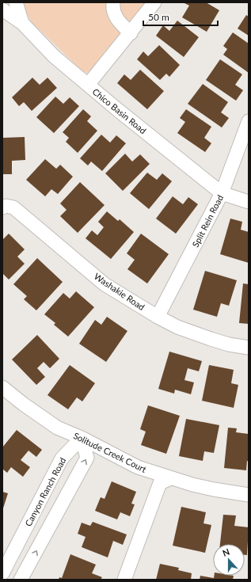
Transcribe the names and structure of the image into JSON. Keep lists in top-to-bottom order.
{
  "streets": {
    "street": [
      "Chico Basin Road",
      "Split Rein Road",
      "Washakie Road",
      "Solitude Creek Court",
      "Canyon Ranch Road"
    ]
  },
  "crossings": [
    ["Chico Basin Road", "Split Rein Road"],
    ["Split Rein Road", "Washakie Road"],
    ["Solitude Creek Court", "Canyon Ranch Road"]
  ],
  "scale_bar": "50 m",
  "north": "top"
}
